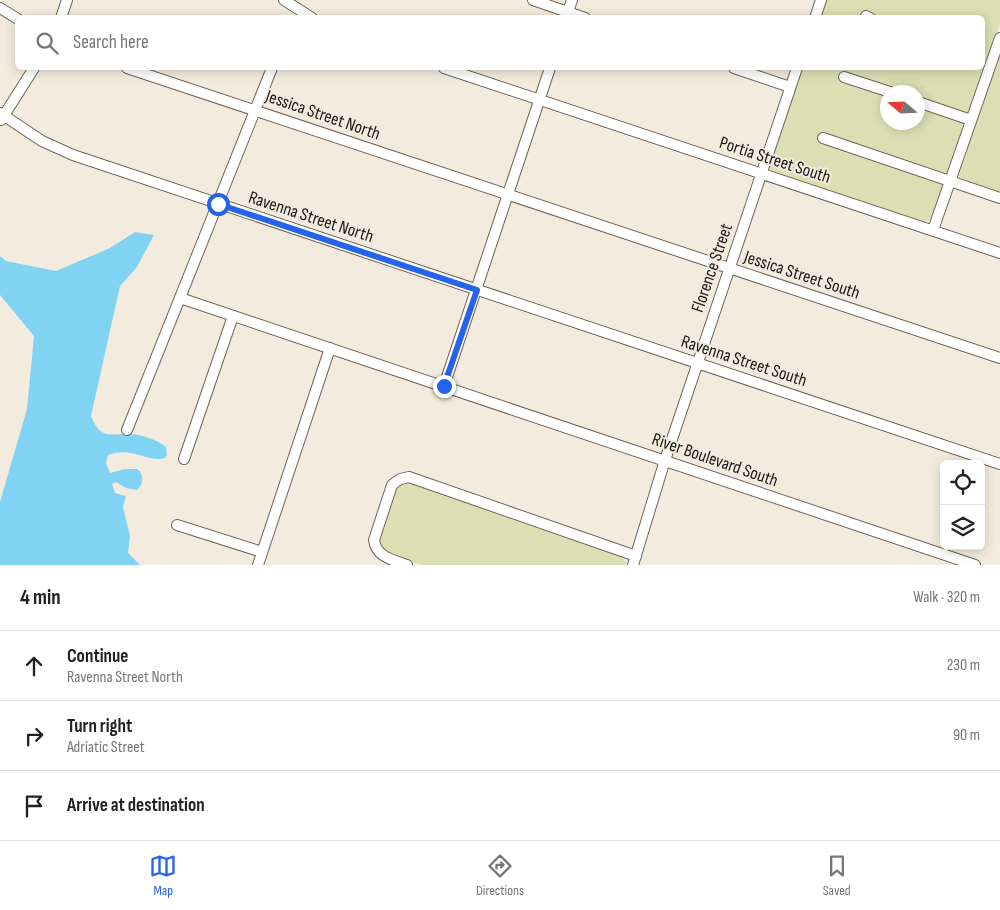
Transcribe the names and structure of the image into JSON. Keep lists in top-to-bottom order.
{
  "streets": {
    "street": [
      "Jessica Street North",
      "Portia Street South",
      "Ravenna Street North",
      "Florence Street",
      "Jessica Street South",
      "Ravenna Street South",
      "River Boulevard South"
    ]
  },
  "crossings": [
    ["Jessica Street North", "Jessica Street South"],
    ["Portia Street South", "Florence Street"],
    ["Ravenna Street North", "Ravenna Street South"],
    ["Florence Street", "Jessica Street South"],
    ["Florence Street", "Ravenna Street South"],
    ["Florence Street", "River Boulevard South"]
  ],
  "north": "left",
  "page": {
    "search": "Search here",
    "heading": ["4 min", "Walk · 320 m"],
    "list": [
      ["Continue", "Ravenna Street North", "230 m"],
      ["Turn right", "Adriatic Street", "90 m"],
      "Arrive at destination"
    ],
    "nav": ["Map", "Directions", "Saved"]
  }
}
